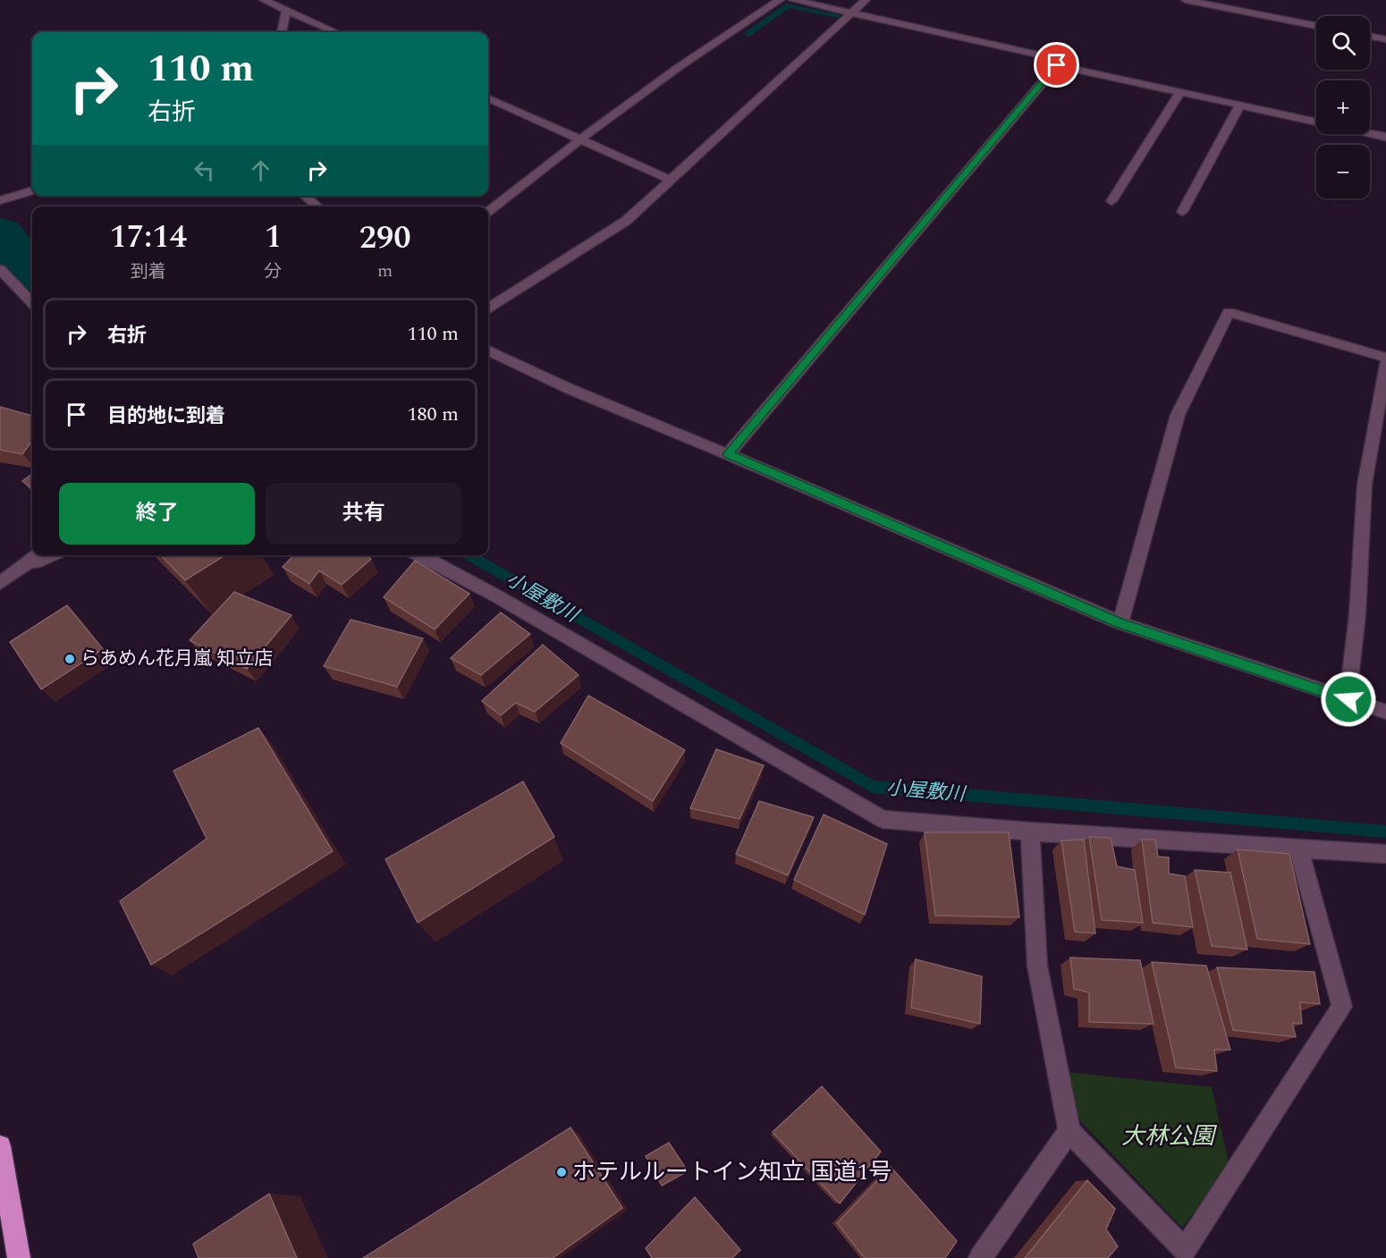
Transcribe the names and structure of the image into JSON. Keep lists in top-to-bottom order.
{
  "water": ["小屋敷川"],
  "parks": ["大林公園"],
  "places": ["らあめん花月嵐 知立店", "ホテルルートイン知立 国道1号"],
  "page": {
    "map_buttons": ["+", "−"],
    "turn": ["110 m", "右折"],
    "eta": [
      "17:14",
      "到着",
      "1",
      "分",
      "290",
      "m"
    ],
    "list": [
      {
        "name": "右折",
        "value": "110 m"
      },
      {
        "name": "目的地に到着",
        "value": "180 m"
      }
    ],
    "buttons": ["終了", "共有"]
  }
}
